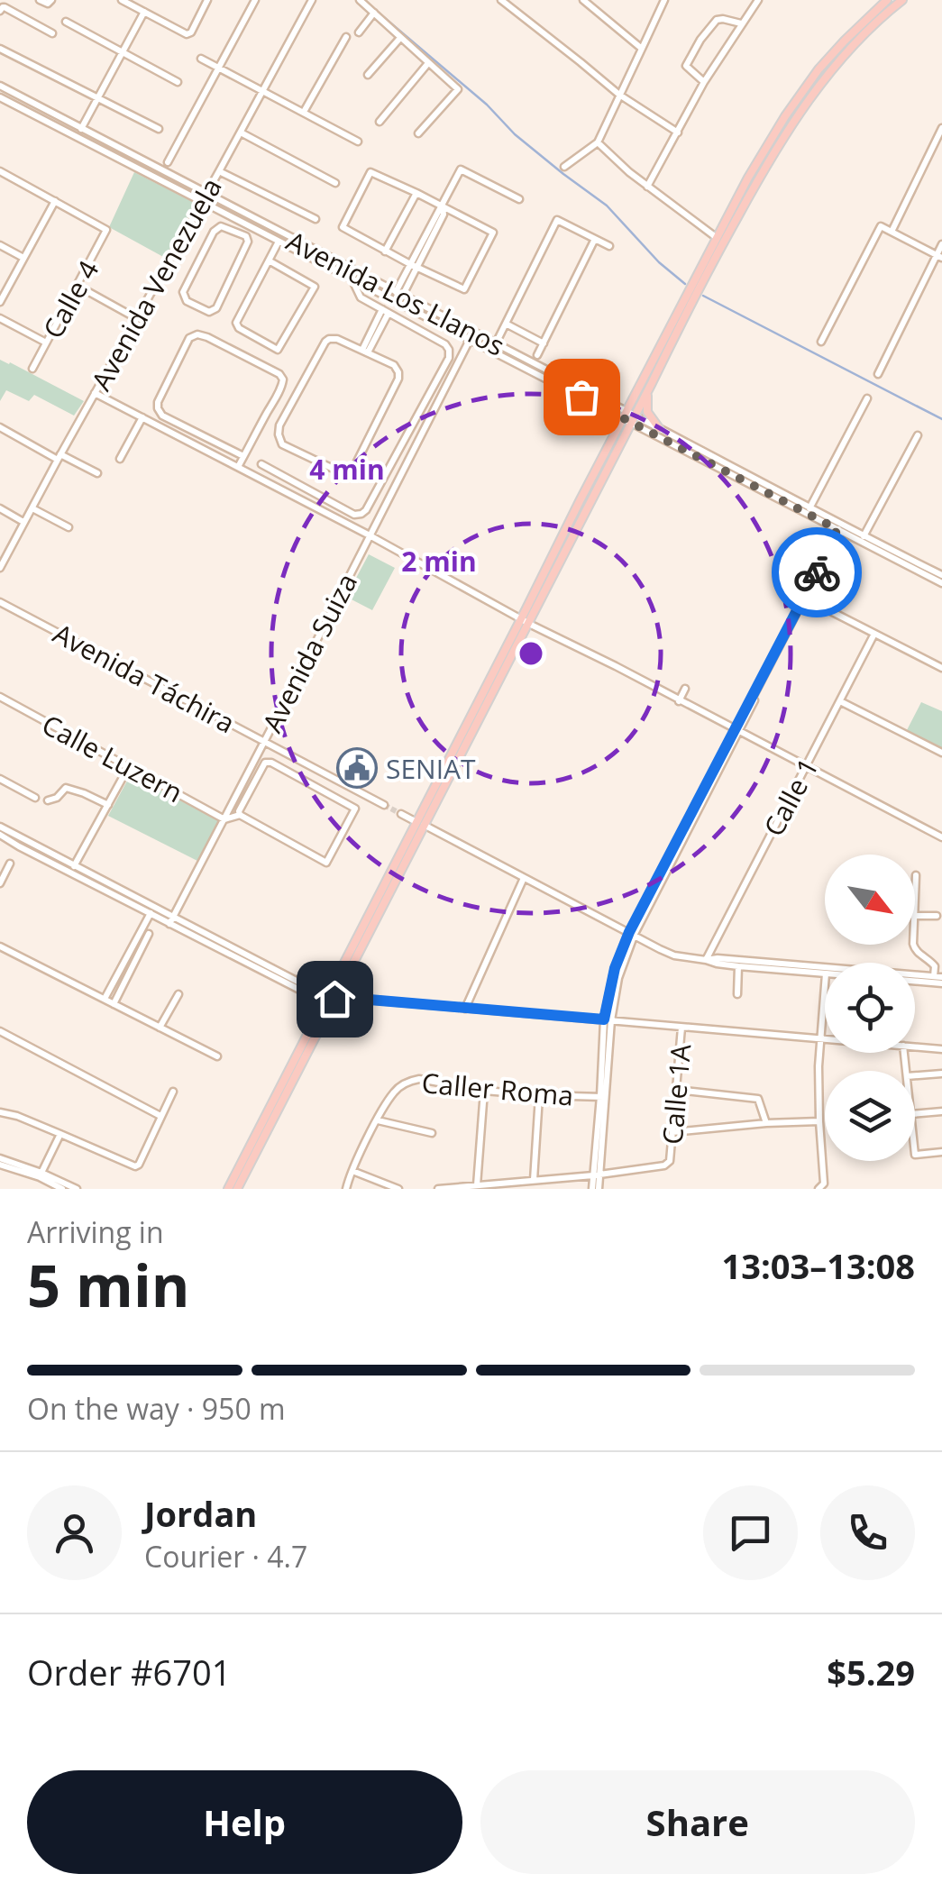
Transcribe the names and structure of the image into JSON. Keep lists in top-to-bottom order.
{
  "streets": {
    "street": [
      "Avenida Venezuela",
      "Avenida Los Llanos",
      "Calle 4",
      "Avenida Suiza",
      "Avenida Táchira",
      "Calle Luzern",
      "Calle 1",
      "Caller Roma",
      "Calle 1A"
    ]
  },
  "crossings": [
    ["Avenida Venezuela", "Avenida Los Llanos"],
    ["Avenida Los Llanos", "Avenida Suiza"],
    ["Avenida Suiza", "Avenida Táchira"],
    ["Avenida Suiza", "Calle Luzern"]
  ],
  "places": {
    "public building": ["SENIAT"]
  },
  "north": "bottom right",
  "page": {
    "heading": ["5 min", "Arriving in", "13:03–13:08"],
    "panel": [
      "Jordan",
      "Courier · 4.7",
      "Order #6701",
      "$5.29"
    ],
    "bar": "On the way · 950 m",
    "buttons": ["Help", "Share"]
  },
  "rings": ["4 min", "2 min"]
}
